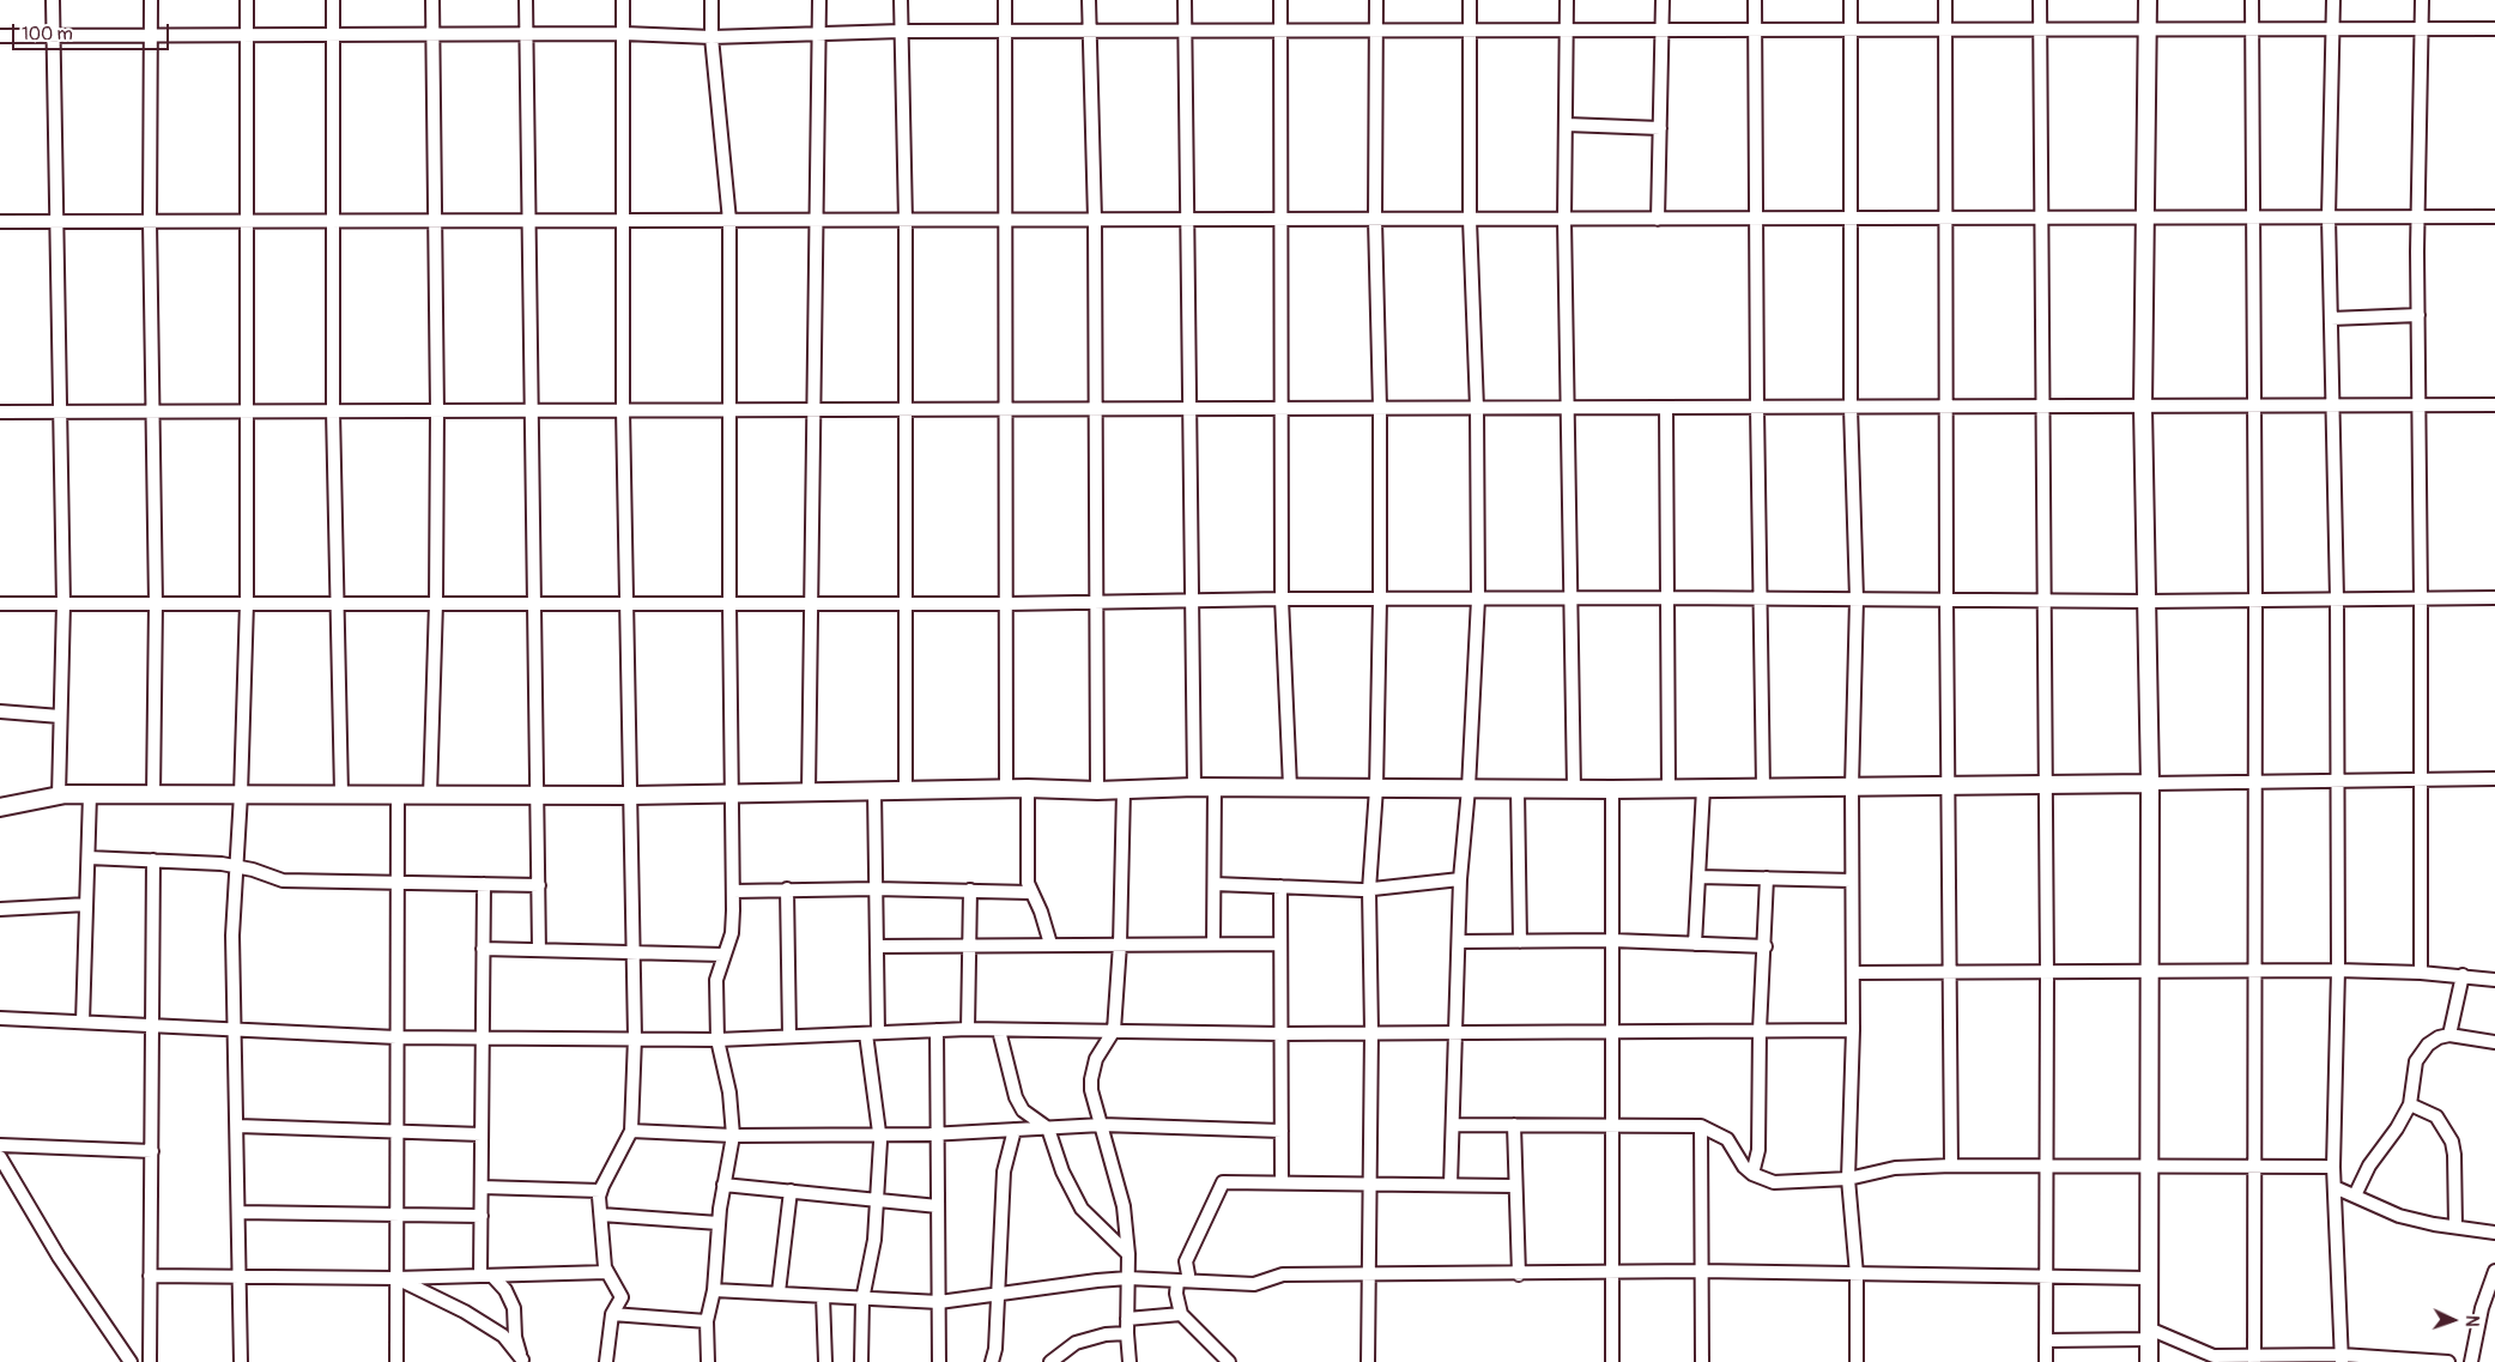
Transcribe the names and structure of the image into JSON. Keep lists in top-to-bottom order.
{
  "scale_bar": "100 m",
  "north": "right"
}
